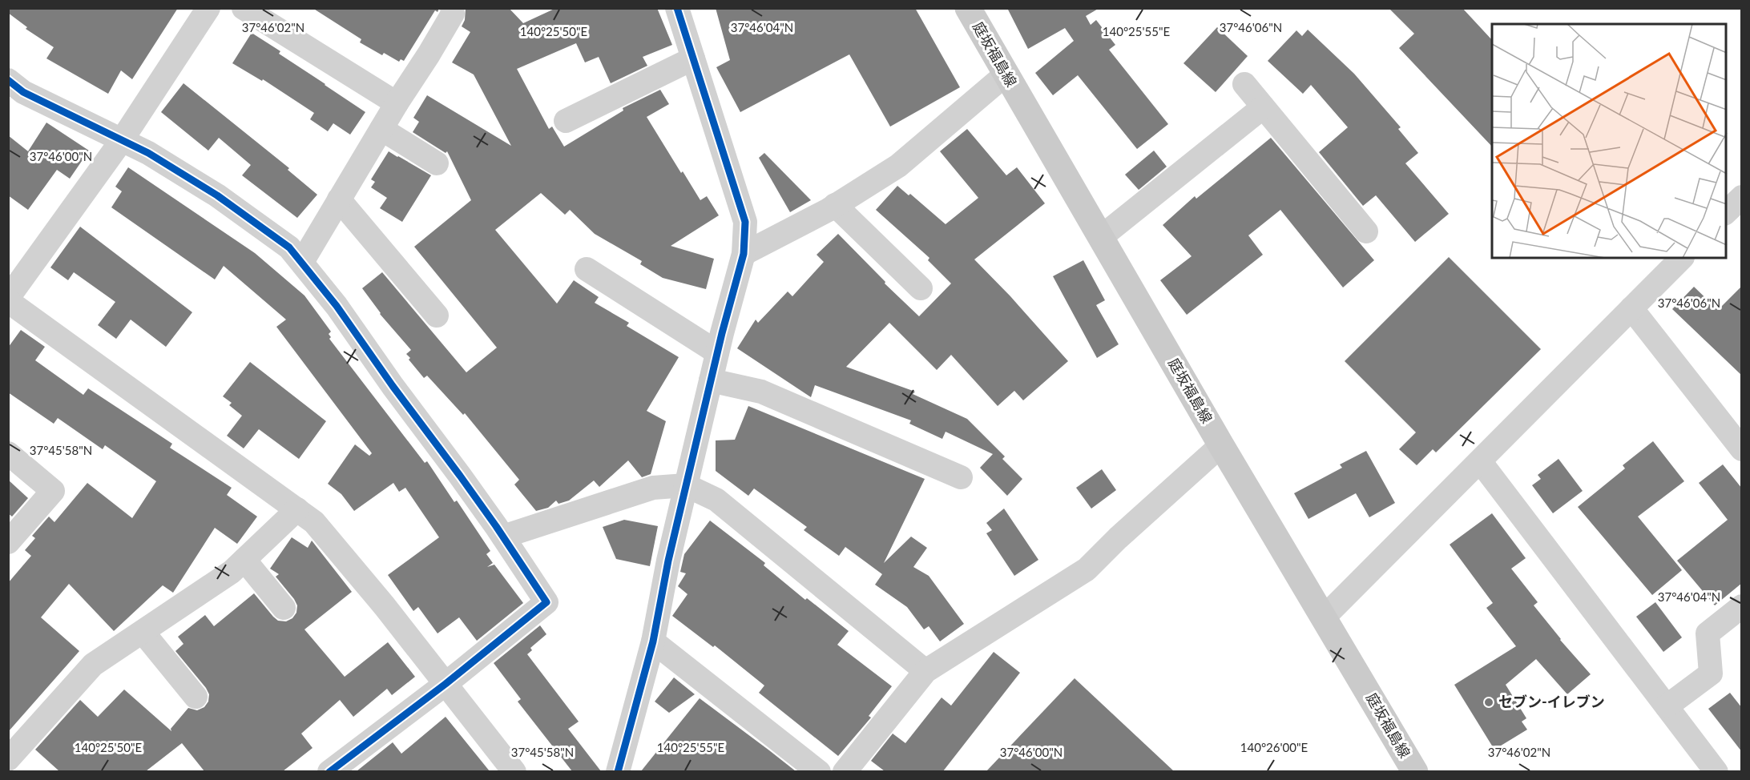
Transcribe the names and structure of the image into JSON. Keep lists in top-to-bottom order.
{
  "streets": {
    "main road": ["庭坂福島線"]
  },
  "places": ["セブン-イレブン"],
  "coordinates": [
    "37°46'02\"N",
    "37°46'04\"N",
    "37°46'06\"N",
    "140°25'50\"E",
    "140°25'55\"E",
    "37°46'00\"N",
    "37°45'58\"N",
    "140°26'00\"E"
  ]
}
